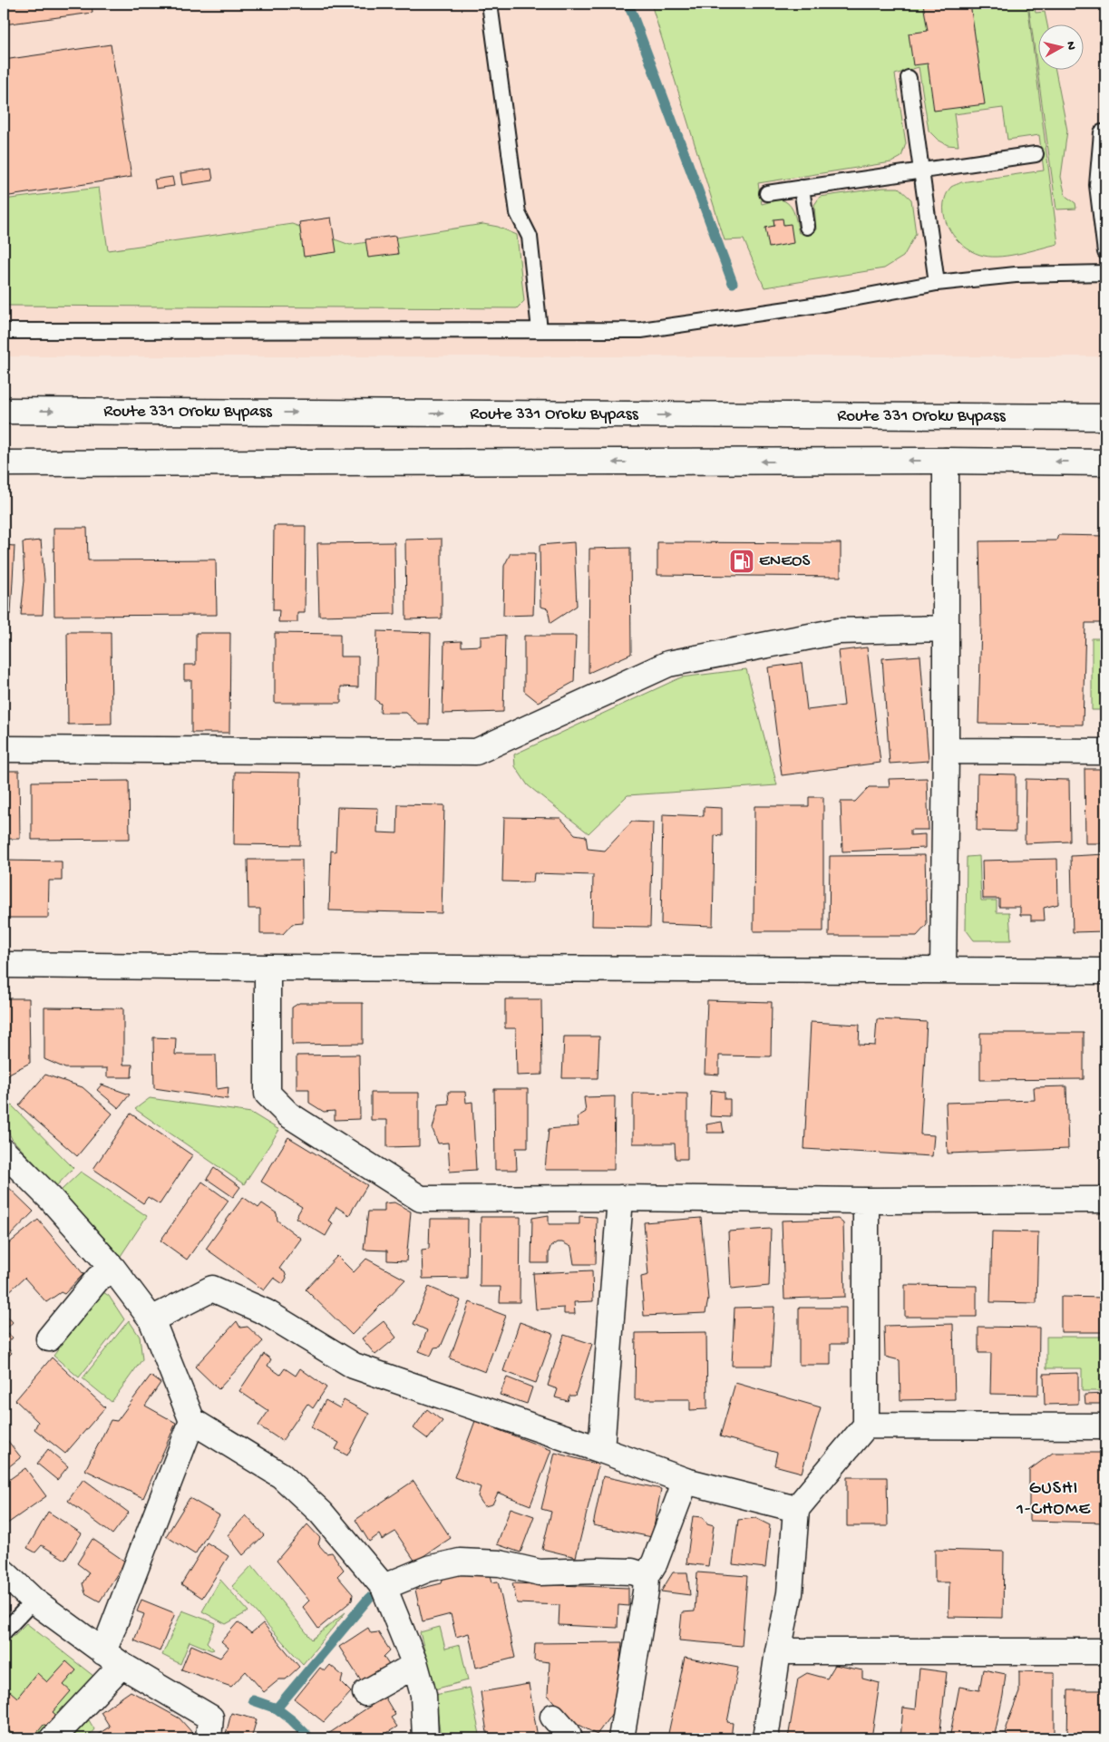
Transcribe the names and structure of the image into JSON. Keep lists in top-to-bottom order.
{
  "streets": {
    "main road": ["Route 331 Oroku Bypass"]
  },
  "districts": ["GUSHI 1-CHOME"],
  "places": {
    "fuel station": ["ENEOS"]
  },
  "north": "right"
}
